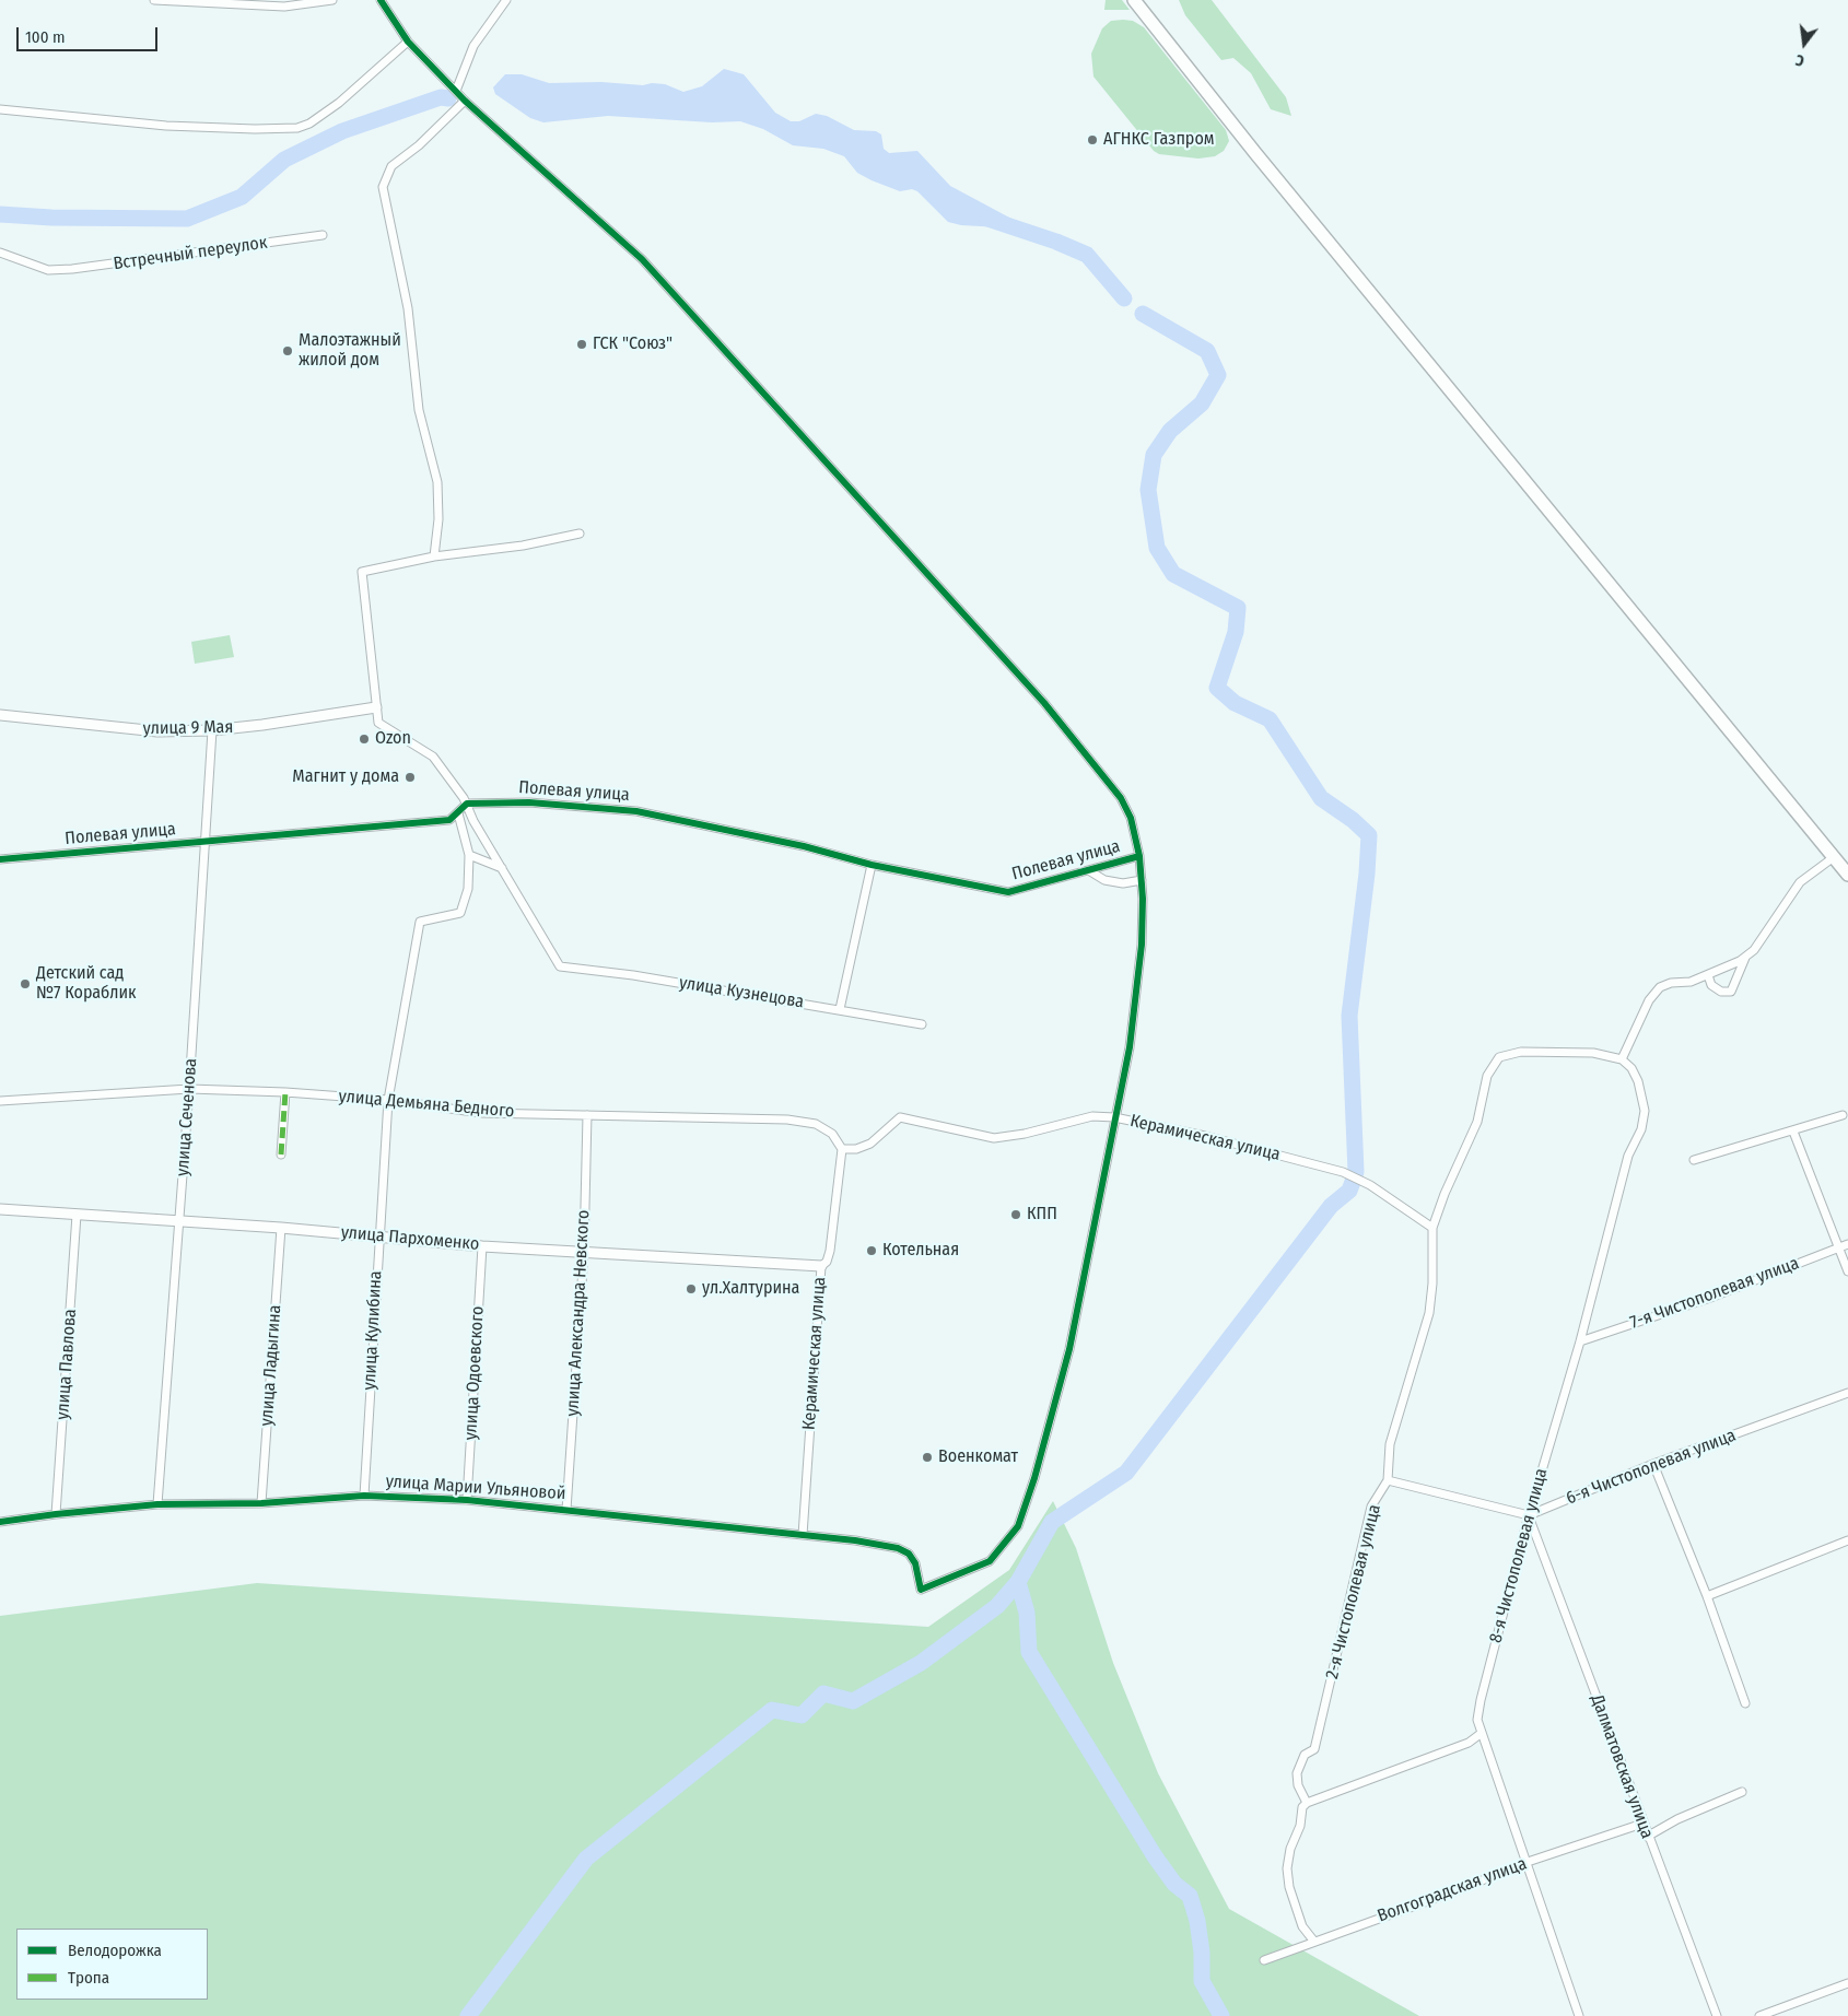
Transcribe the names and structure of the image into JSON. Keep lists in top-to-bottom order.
{
  "streets": {
    "street": [
      "Встречный переулок",
      "улица 9 Мая",
      "Полевая улица",
      "улица Кузнецова",
      "улица Демьяна Бедного",
      "улица Сеченова",
      "Керамическая улица",
      "улица Пархоменко",
      "7-я Чистополевая улица",
      "улица Александра Невского",
      "улица Кулибина",
      "улица Павлова",
      "улица Ладыгина",
      "улица Одоевского",
      "6-я Чистополевая улица",
      "улица Марии Ульяновой",
      "8-я Чистополевая улица",
      "2-я Чистополевая улица",
      "Далматовская улица",
      "Волгоградская улица"
    ]
  },
  "crossings": [
    ["улица 9 Мая", "улица Сеченова"],
    ["Полевая улица", "улица Сеченова"],
    ["улица Демьяна Бедного", "улица Сеченова"],
    ["улица Демьяна Бедного", "Керамическая улица"],
    ["улица Демьяна Бедного", "улица Александра Невского"],
    ["улица Демьяна Бедного", "улица Кулибина"],
    ["улица Сеченова", "улица Пархоменко"],
    ["улица Сеченова", "улица Марии Ульяновой"],
    ["Керамическая улица", "улица Пархоменко"],
    ["Керамическая улица", "улица Марии Ульяновой"],
    ["Керамическая улица", "2-я Чистополевая улица"],
    ["улица Пархоменко", "улица Александра Невского"],
    ["улица Пархоменко", "улица Кулибина"],
    ["улица Пархоменко", "улица Павлова"],
    ["улица Пархоменко", "улица Ладыгина"],
    ["улица Пархоменко", "улица Одоевского"],
    ["7-я Чистополевая улица", "8-я Чистополевая улица"],
    ["улица Александра Невского", "улица Марии Ульяновой"],
    ["улица Кулибина", "улица Марии Ульяновой"],
    ["улица Павлова", "улица Марии Ульяновой"],
    ["улица Ладыгина", "улица Марии Ульяновой"],
    ["улица Одоевского", "улица Марии Ульяновой"],
    ["6-я Чистополевая улица", "8-я Чистополевая улица"],
    ["6-я Чистополевая улица", "Далматовская улица"],
    ["8-я Чистополевая улица", "2-я Чистополевая улица"],
    ["8-я Чистополевая улица", "Далматовская улица"],
    ["8-я Чистополевая улица", "Волгоградская улица"],
    ["Далматовская улица", "Волгоградская улица"]
  ],
  "places": [
    "АГНКС Газпром",
    "ГСК \"Союз\"",
    "Малоэтажный жилой дом",
    "Ozon",
    "Магнит у дома",
    "Детский сад №7 Кораблик",
    "КПП",
    "Котельная",
    "ул.Халтурина",
    "Военкомат"
  ],
  "legend": ["Велодорожка", "Тропа"],
  "scale_bar": "100 m",
  "north": "bottom"
}
